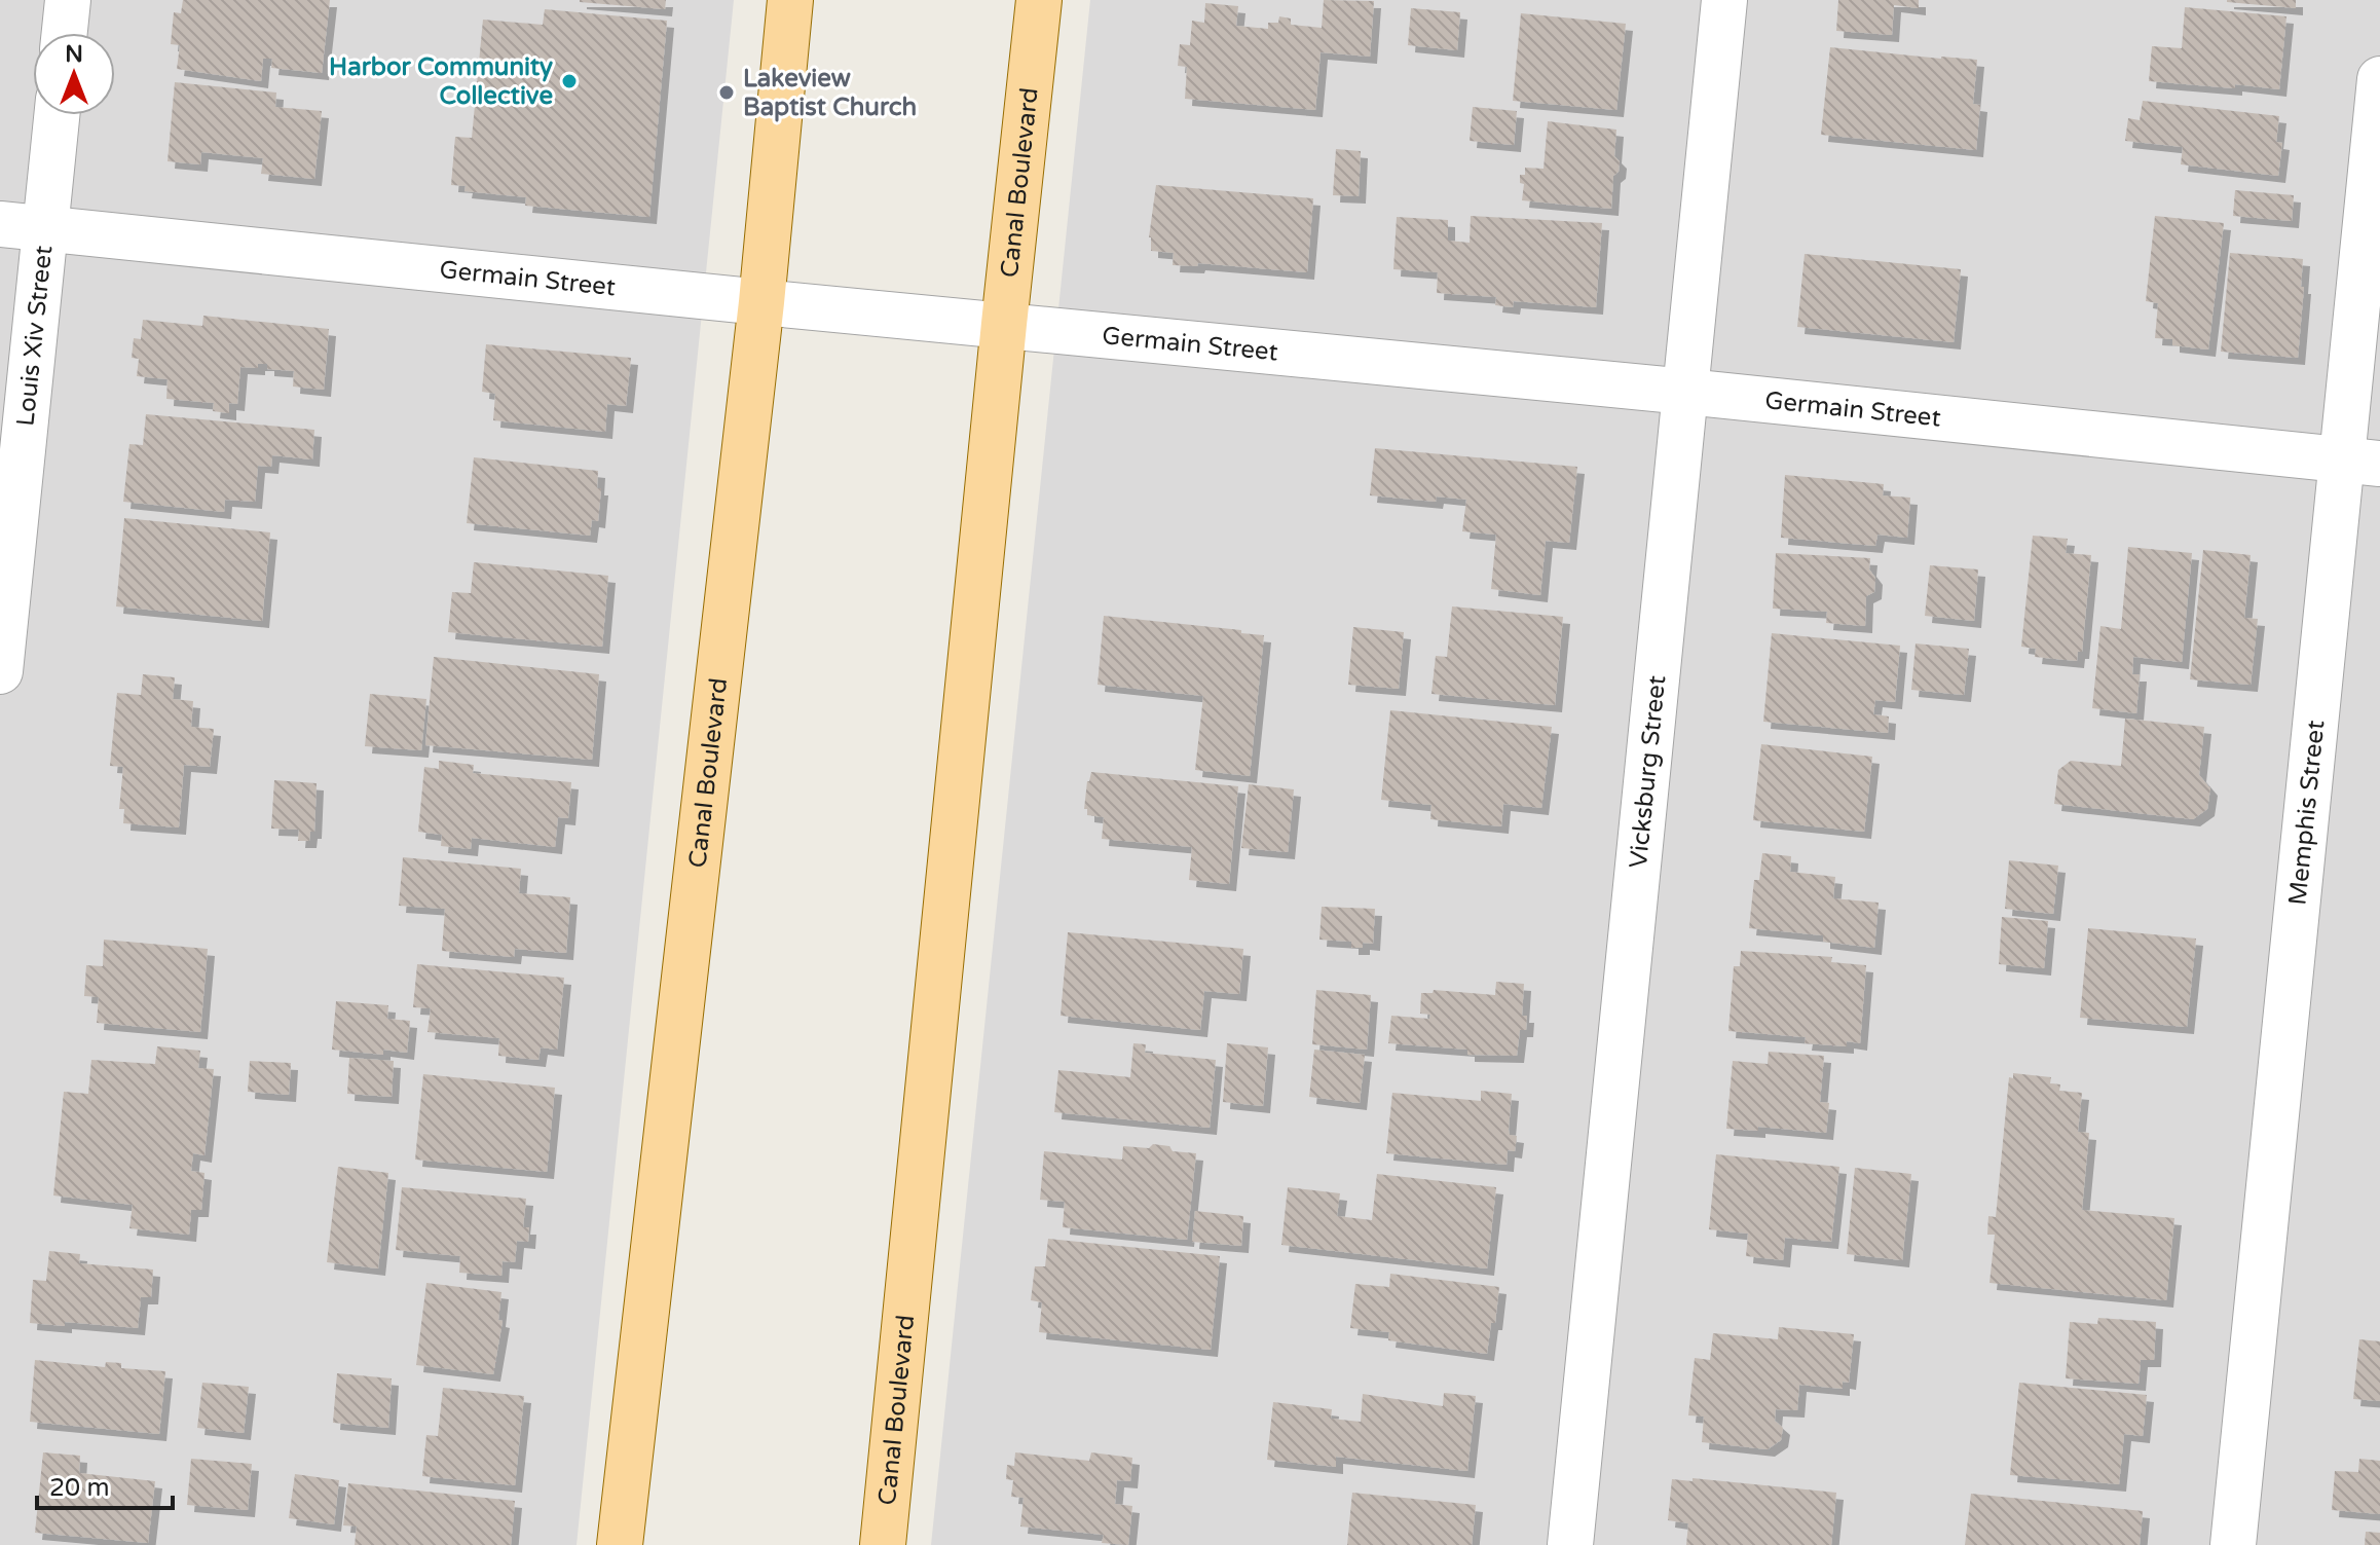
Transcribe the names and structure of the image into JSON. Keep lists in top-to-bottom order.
{
  "streets": {
    "main road": ["Canal Boulevard"],
    "street": [
      "Germain Street",
      "Louis Xiv Street",
      "Vicksburg Street",
      "Memphis Street"
    ]
  },
  "crossings": [
    ["Canal Boulevard", "Germain Street"],
    ["Germain Street", "Louis Xiv Street"],
    ["Germain Street", "Vicksburg Street"],
    ["Germain Street", "Memphis Street"]
  ],
  "places": ["Harbor Community Collective", "Lakeview Baptist Church"],
  "scale_bar": "20 m",
  "north": "top"
}
